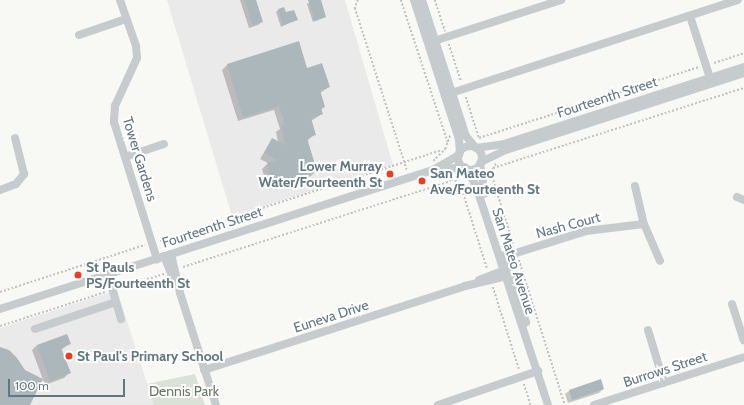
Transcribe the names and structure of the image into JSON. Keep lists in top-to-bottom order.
{
  "streets": {
    "street": [
      "Fourteenth Street",
      "Tower Gardens",
      "Nash Court",
      "San Mateo Avenue",
      "Euneva Drive",
      "Burrows Street"
    ]
  },
  "crossings": [
    ["Fourteenth Street", "Tower Gardens"],
    ["Fourteenth Street", "San Mateo Avenue"],
    ["Tower Gardens", "Euneva Drive"],
    ["Nash Court", "San Mateo Avenue"],
    ["San Mateo Avenue", "Euneva Drive"]
  ],
  "parks": ["Dennis Park"],
  "places": [
    "Lower Murray Water/Fourteenth St",
    "San Mateo Ave/Fourteenth St",
    "St Pauls PS/Fourteenth St",
    "St Paul's Primary School"
  ],
  "scale_bar": "100 m"
}
